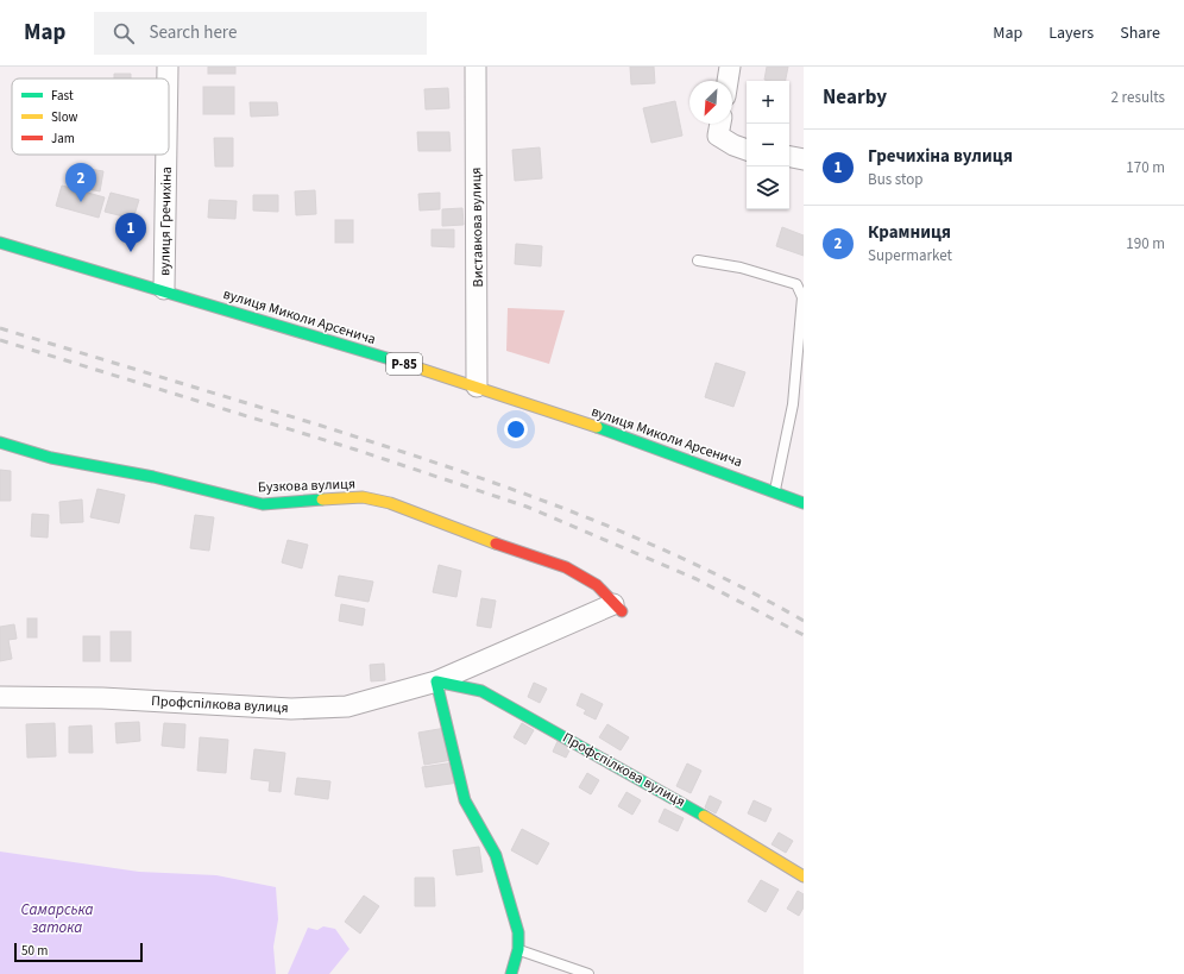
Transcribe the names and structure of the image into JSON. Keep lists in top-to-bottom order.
{
  "streets": {
    "street": [
      "вулиця Гречихіна",
      "Виставкова вулиця",
      "вулиця Миколи Арсенича",
      "Р-85",
      "Бузкова вулиця",
      "Профспілкова вулиця"
    ]
  },
  "crossings": [
    ["вулиця Гречихіна", "вулиця Миколи Арсенича"],
    ["Виставкова вулиця", "вулиця Миколи Арсенича"],
    ["Бузкова вулиця", "Профспілкова вулиця"]
  ],
  "water": ["Самарська затока"],
  "legend": ["Fast", "Slow", "Jam"],
  "scale_bar": "50 m",
  "north": "bottom left",
  "page": {
    "header": "Map",
    "search": "Search here",
    "nav": ["Map", "Layers", "Share"],
    "heading": ["Nearby", "2 results"],
    "map_buttons": ["+", "−"],
    "list": [
      {
        "mark": "1",
        "name": "Гречихіна вулиця",
        "note": "Bus stop",
        "value": "170 m"
      },
      {
        "mark": "2",
        "name": "Крамниця",
        "note": "Supermarket",
        "value": "190 m"
      }
    ],
    "pins": ["2", "1"],
    "scale": "50 m"
  }
}
